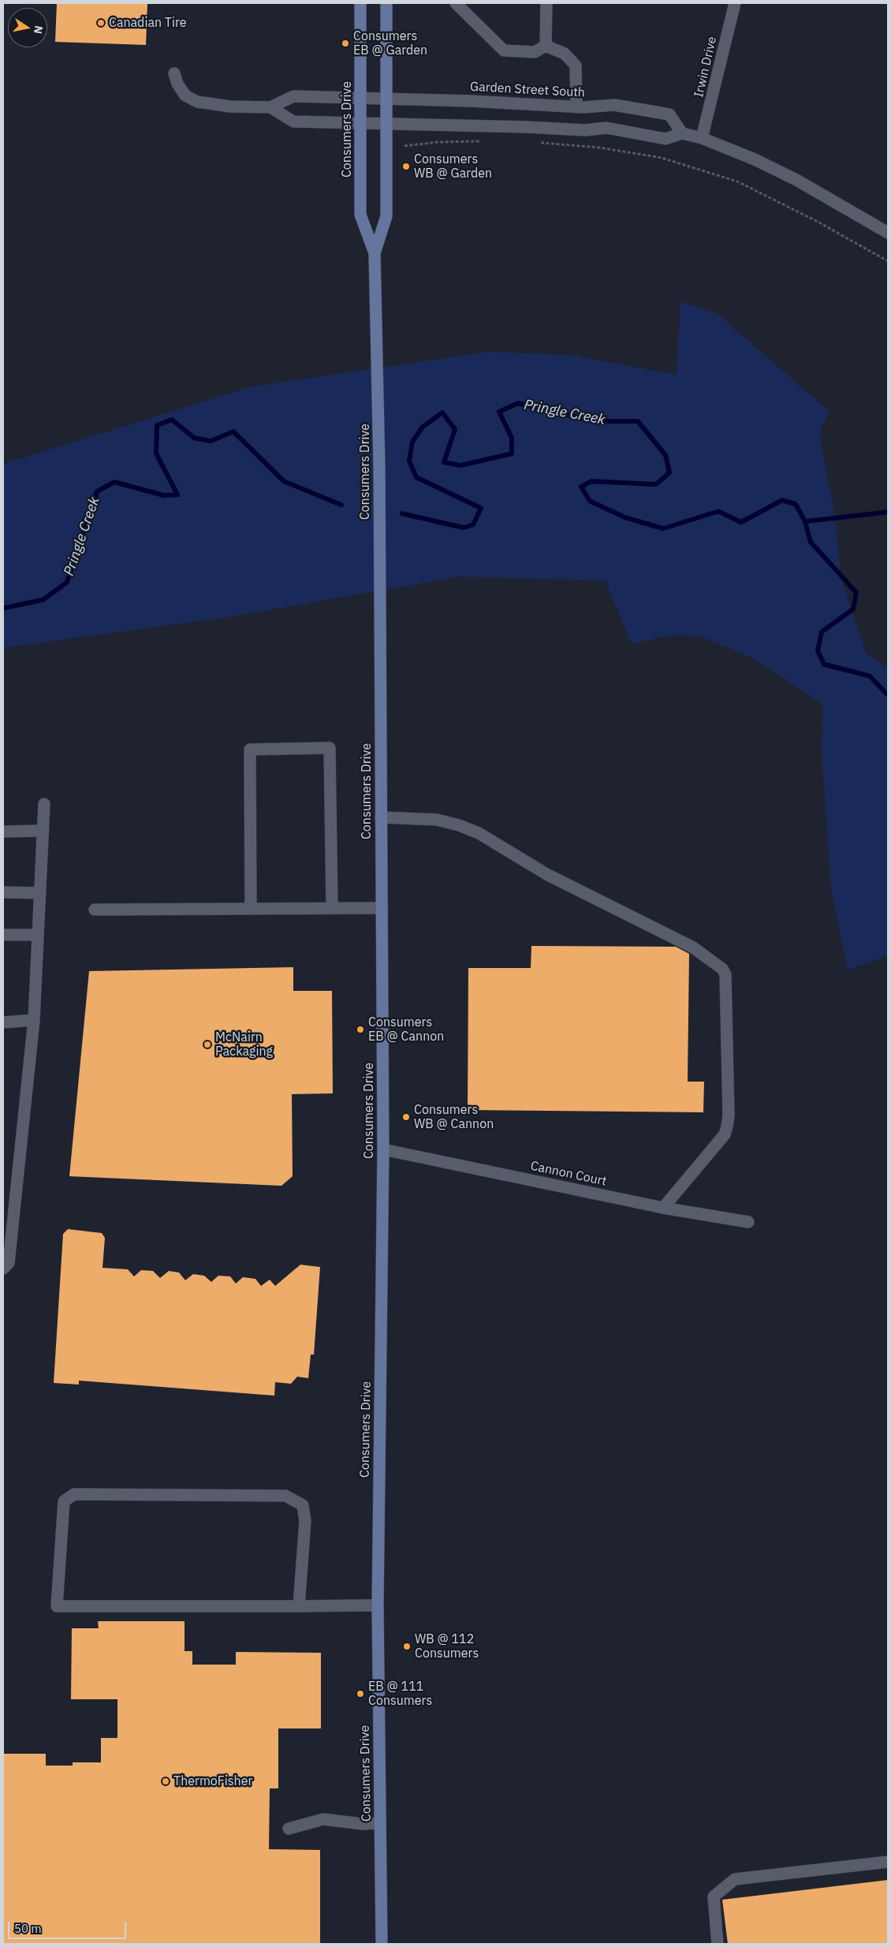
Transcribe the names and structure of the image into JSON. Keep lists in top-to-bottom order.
{
  "streets": {
    "main road": ["Consumers Drive"],
    "street": ["Irwin Drive", "Garden Street South", "Cannon Court"]
  },
  "crossings": [
    ["Garden Street South", "Consumers Drive"],
    ["Consumers Drive", "Cannon Court"]
  ],
  "water": ["Pringle Creek"],
  "places": [
    "Canadian Tire",
    "Consumers EB @ Garden",
    "Consumers WB @ Garden",
    "Consumers EB @ Cannon",
    "McNairn Packaging",
    "Consumers WB @ Cannon",
    "WB @ 112 Consumers",
    "EB @ 111 Consumers",
    "ThermoFisher"
  ],
  "scale_bar": "50 m",
  "north": "right"
}
